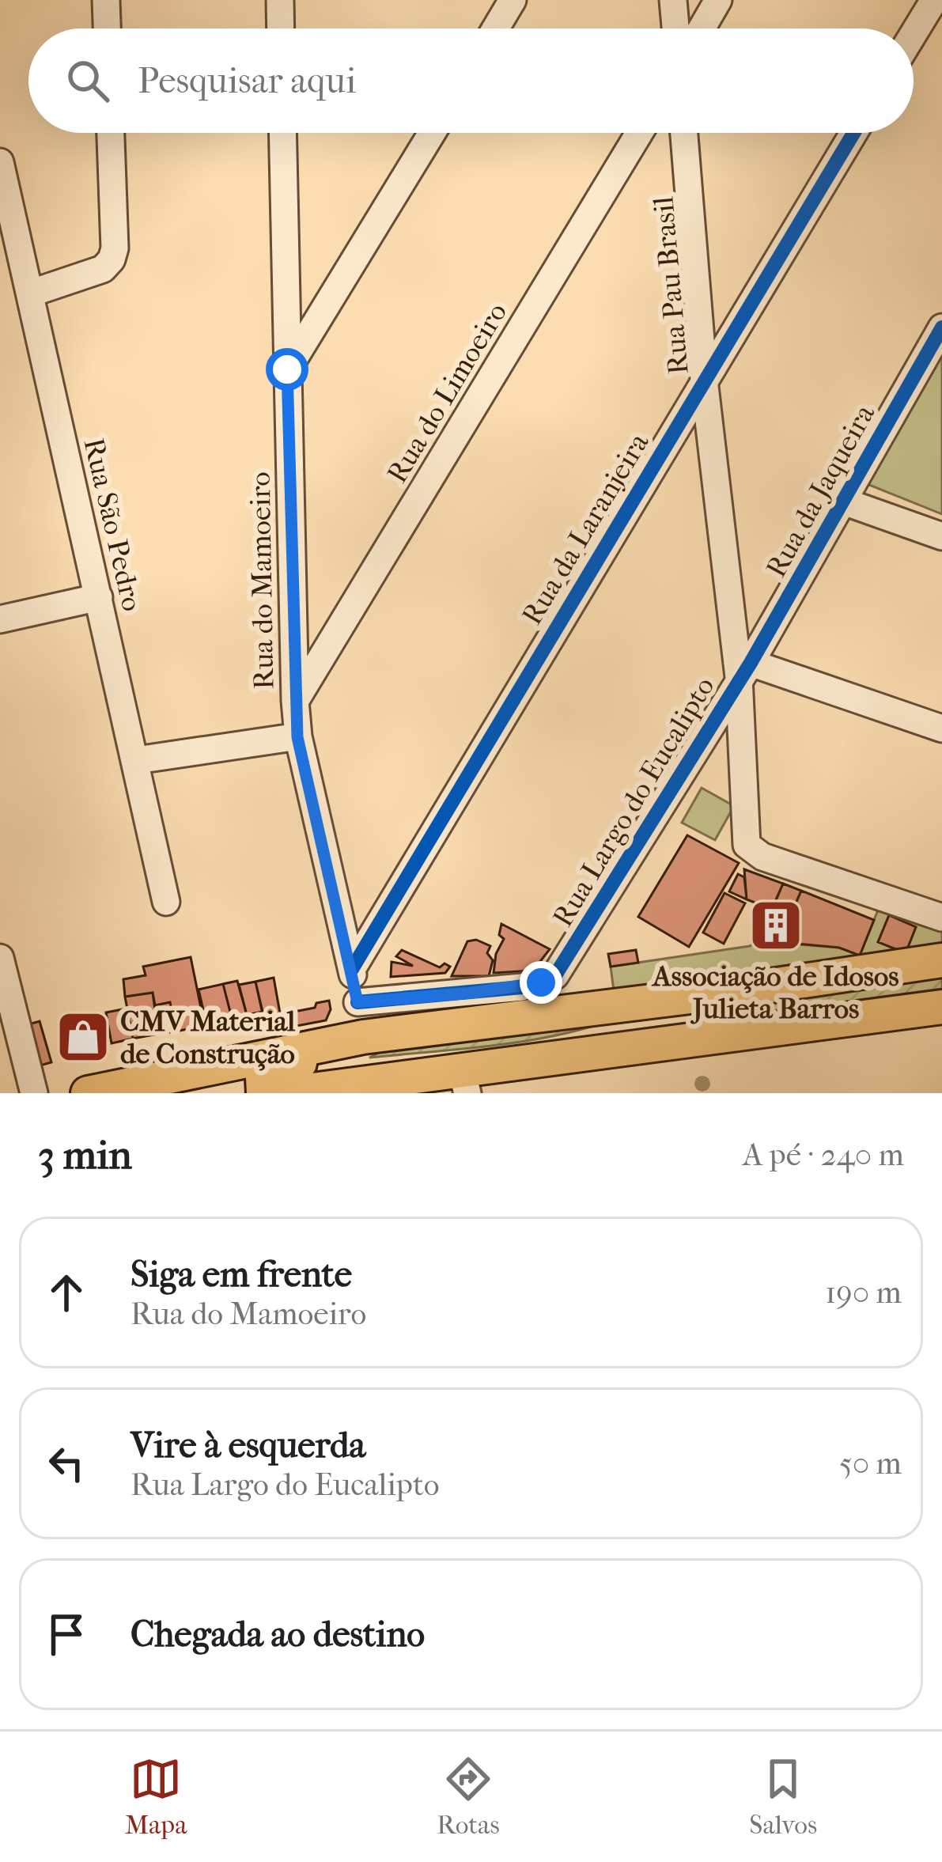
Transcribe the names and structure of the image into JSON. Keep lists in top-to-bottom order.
{
  "streets": {
    "street": [
      "Rua Pau Brasil",
      "Rua do Limoeiro",
      "Rua da Jaqueira",
      "Rua São Pedro",
      "Rua da Laranjeira",
      "Rua do Mamoeiro",
      "Rua Largo do Eucalipto"
    ]
  },
  "crossings": [
    ["Rua Pau Brasil", "Rua da Jaqueira"],
    ["Rua Pau Brasil", "Rua da Laranjeira"],
    ["Rua Pau Brasil", "Rua Largo do Eucalipto"],
    ["Rua do Limoeiro", "Rua do Mamoeiro"],
    ["Rua da Jaqueira", "Rua Largo do Eucalipto"],
    ["Rua da Laranjeira", "Rua do Mamoeiro"],
    ["Rua do Mamoeiro", "Rua Largo do Eucalipto"]
  ],
  "places": {
    "building": ["Associação de Idosos Julieta Barros"],
    "shop": ["CMV Material de Construção"]
  },
  "page": {
    "search": "Pesquisar aqui",
    "heading": ["3 min", "A pé · 240 m"],
    "list": [
      ["Siga em frente", "Rua do Mamoeiro", "190 m"],
      ["Vire à esquerda", "Rua Largo do Eucalipto", "50 m"],
      "Chegada ao destino"
    ],
    "nav": ["Mapa", "Rotas", "Salvos"]
  }
}
